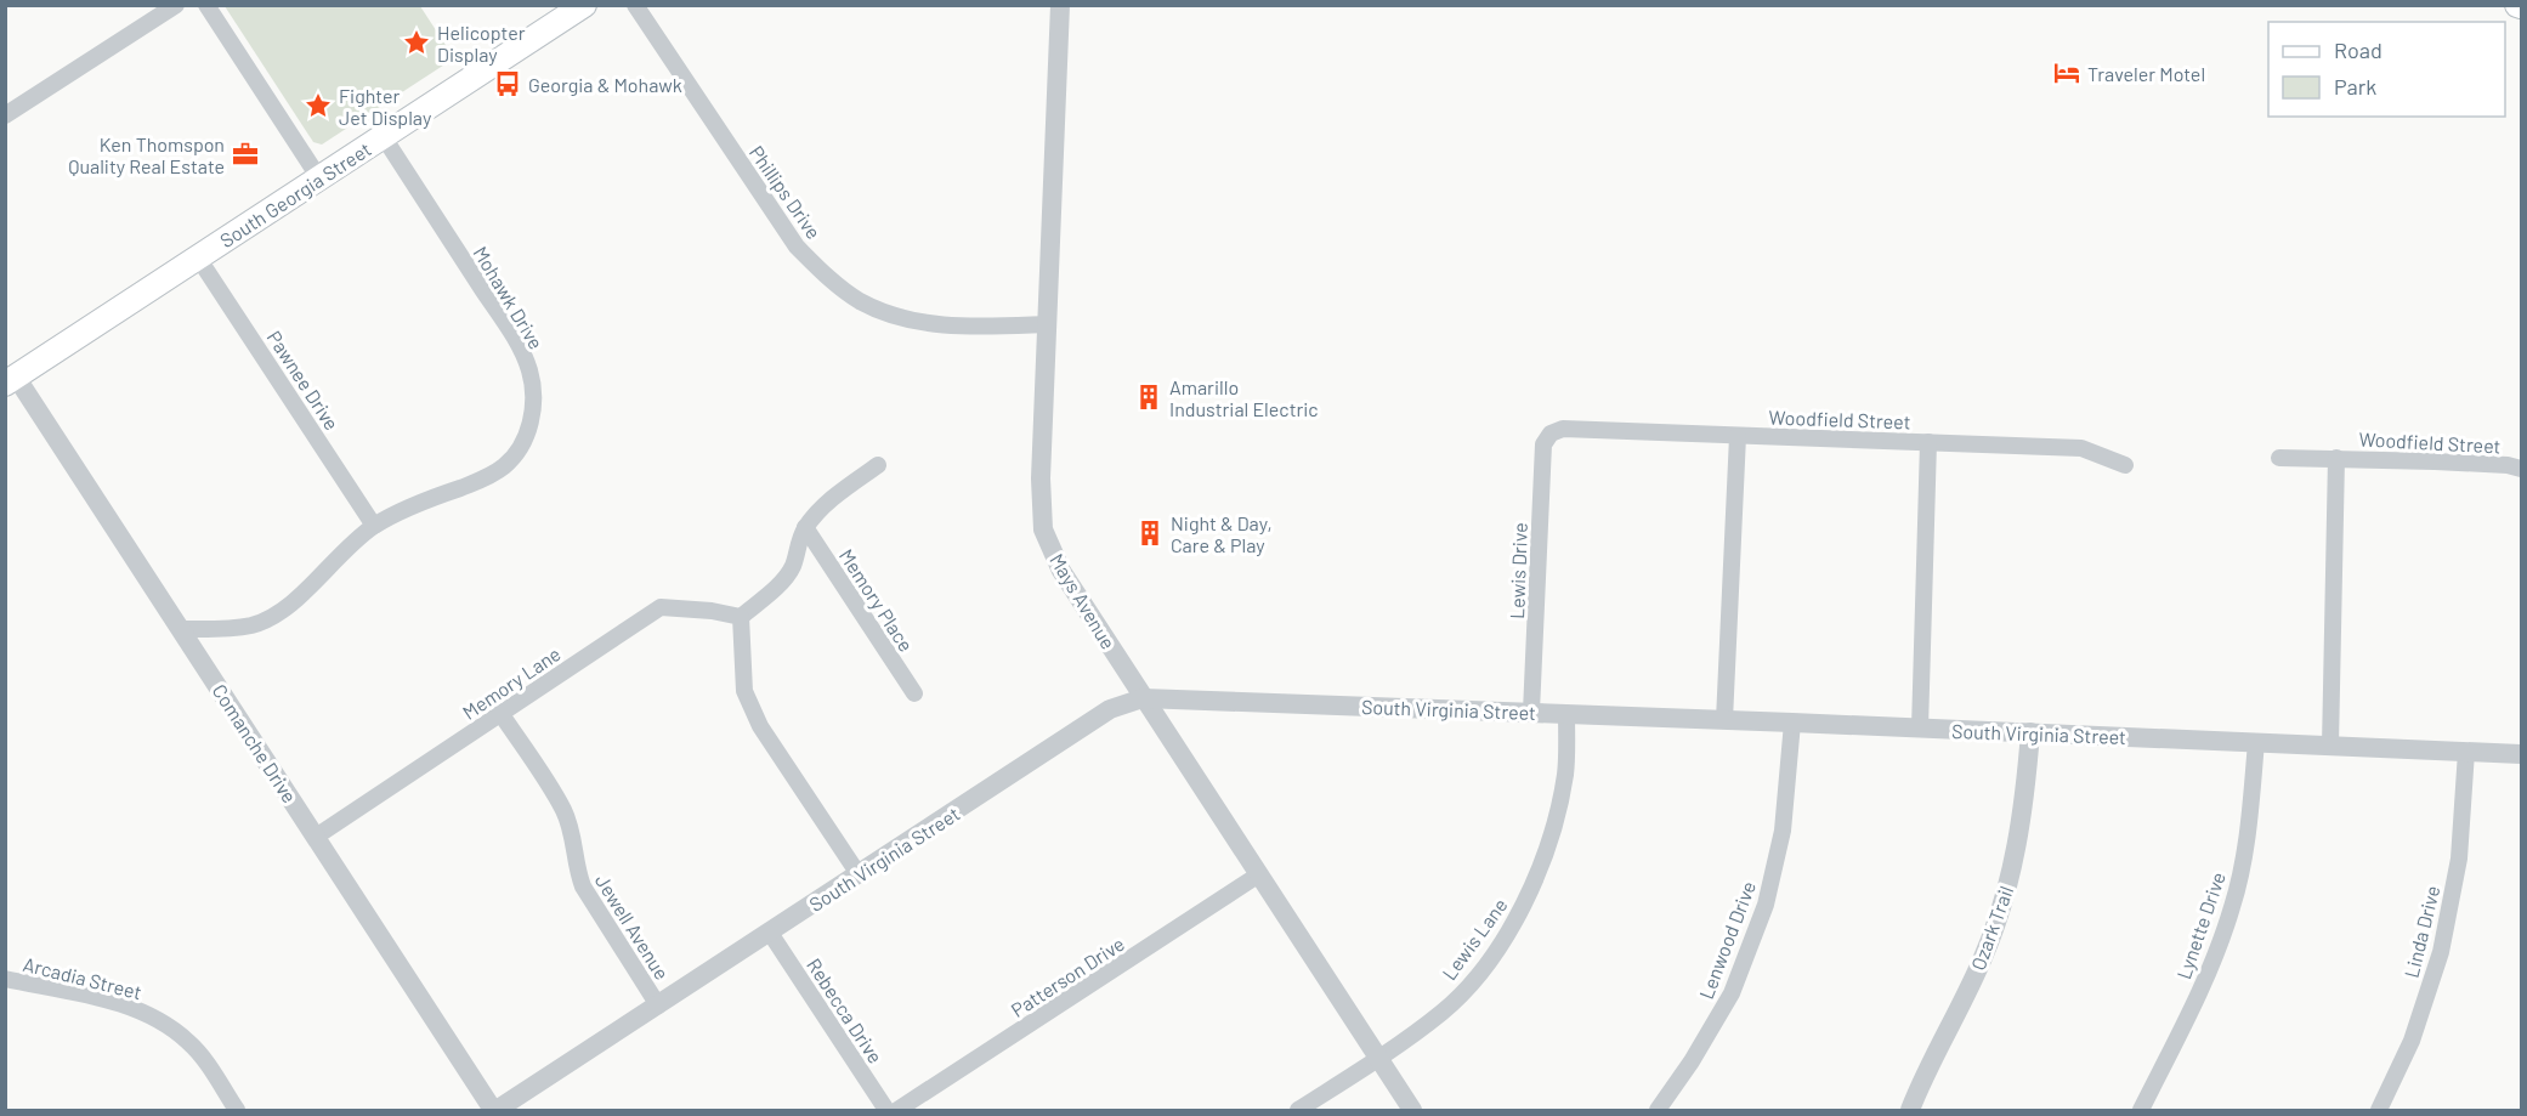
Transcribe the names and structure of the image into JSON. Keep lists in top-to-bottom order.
{
  "streets": {
    "main road": ["South Georgia Street"],
    "street": [
      "Phillips Drive",
      "Mohawk Drive",
      "Pawnee Drive",
      "Woodfield Street",
      "Lewis Drive",
      "Memory Place",
      "Mays Avenue",
      "Memory Lane",
      "South Virginia Street",
      "Comanche Drive",
      "Lynette Drive",
      "Jewell Avenue",
      "Ozark Trail",
      "Linda Drive",
      "Lewis Lane",
      "Lenwood Drive",
      "Patterson Drive",
      "Arcadia Street",
      "Rebecca Drive"
    ]
  },
  "crossings": [
    ["Phillips Drive", "Mays Avenue"],
    ["South Georgia Street", "Mohawk Drive"],
    ["South Georgia Street", "Pawnee Drive"],
    ["South Georgia Street", "Comanche Drive"],
    ["Mohawk Drive", "Pawnee Drive"],
    ["Mohawk Drive", "Comanche Drive"],
    ["Woodfield Street", "Lewis Drive"],
    ["Lewis Drive", "South Virginia Street"],
    ["Mays Avenue", "South Virginia Street"],
    ["Mays Avenue", "Lewis Lane"],
    ["Mays Avenue", "Patterson Drive"],
    ["Memory Lane", "Comanche Drive"],
    ["Memory Lane", "Jewell Avenue"],
    ["South Virginia Street", "Comanche Drive"],
    ["South Virginia Street", "Lynette Drive"],
    ["South Virginia Street", "Jewell Avenue"],
    ["South Virginia Street", "Ozark Trail"],
    ["South Virginia Street", "Linda Drive"],
    ["South Virginia Street", "Lewis Lane"],
    ["South Virginia Street", "Lenwood Drive"],
    ["South Virginia Street", "Rebecca Drive"]
  ],
  "places": {
    "place": ["Helicopter Display", "Fighter Jet Display"],
    "hotel": ["Traveler Motel"],
    "bus stop": ["Georgia & Mohawk"],
    "office": ["Ken Thomspon Quality Real Estate"],
    "building": ["Amarillo Industrial Electric", "Night & Day, Care & Play"]
  },
  "legend": ["Road", "Park"]
}
